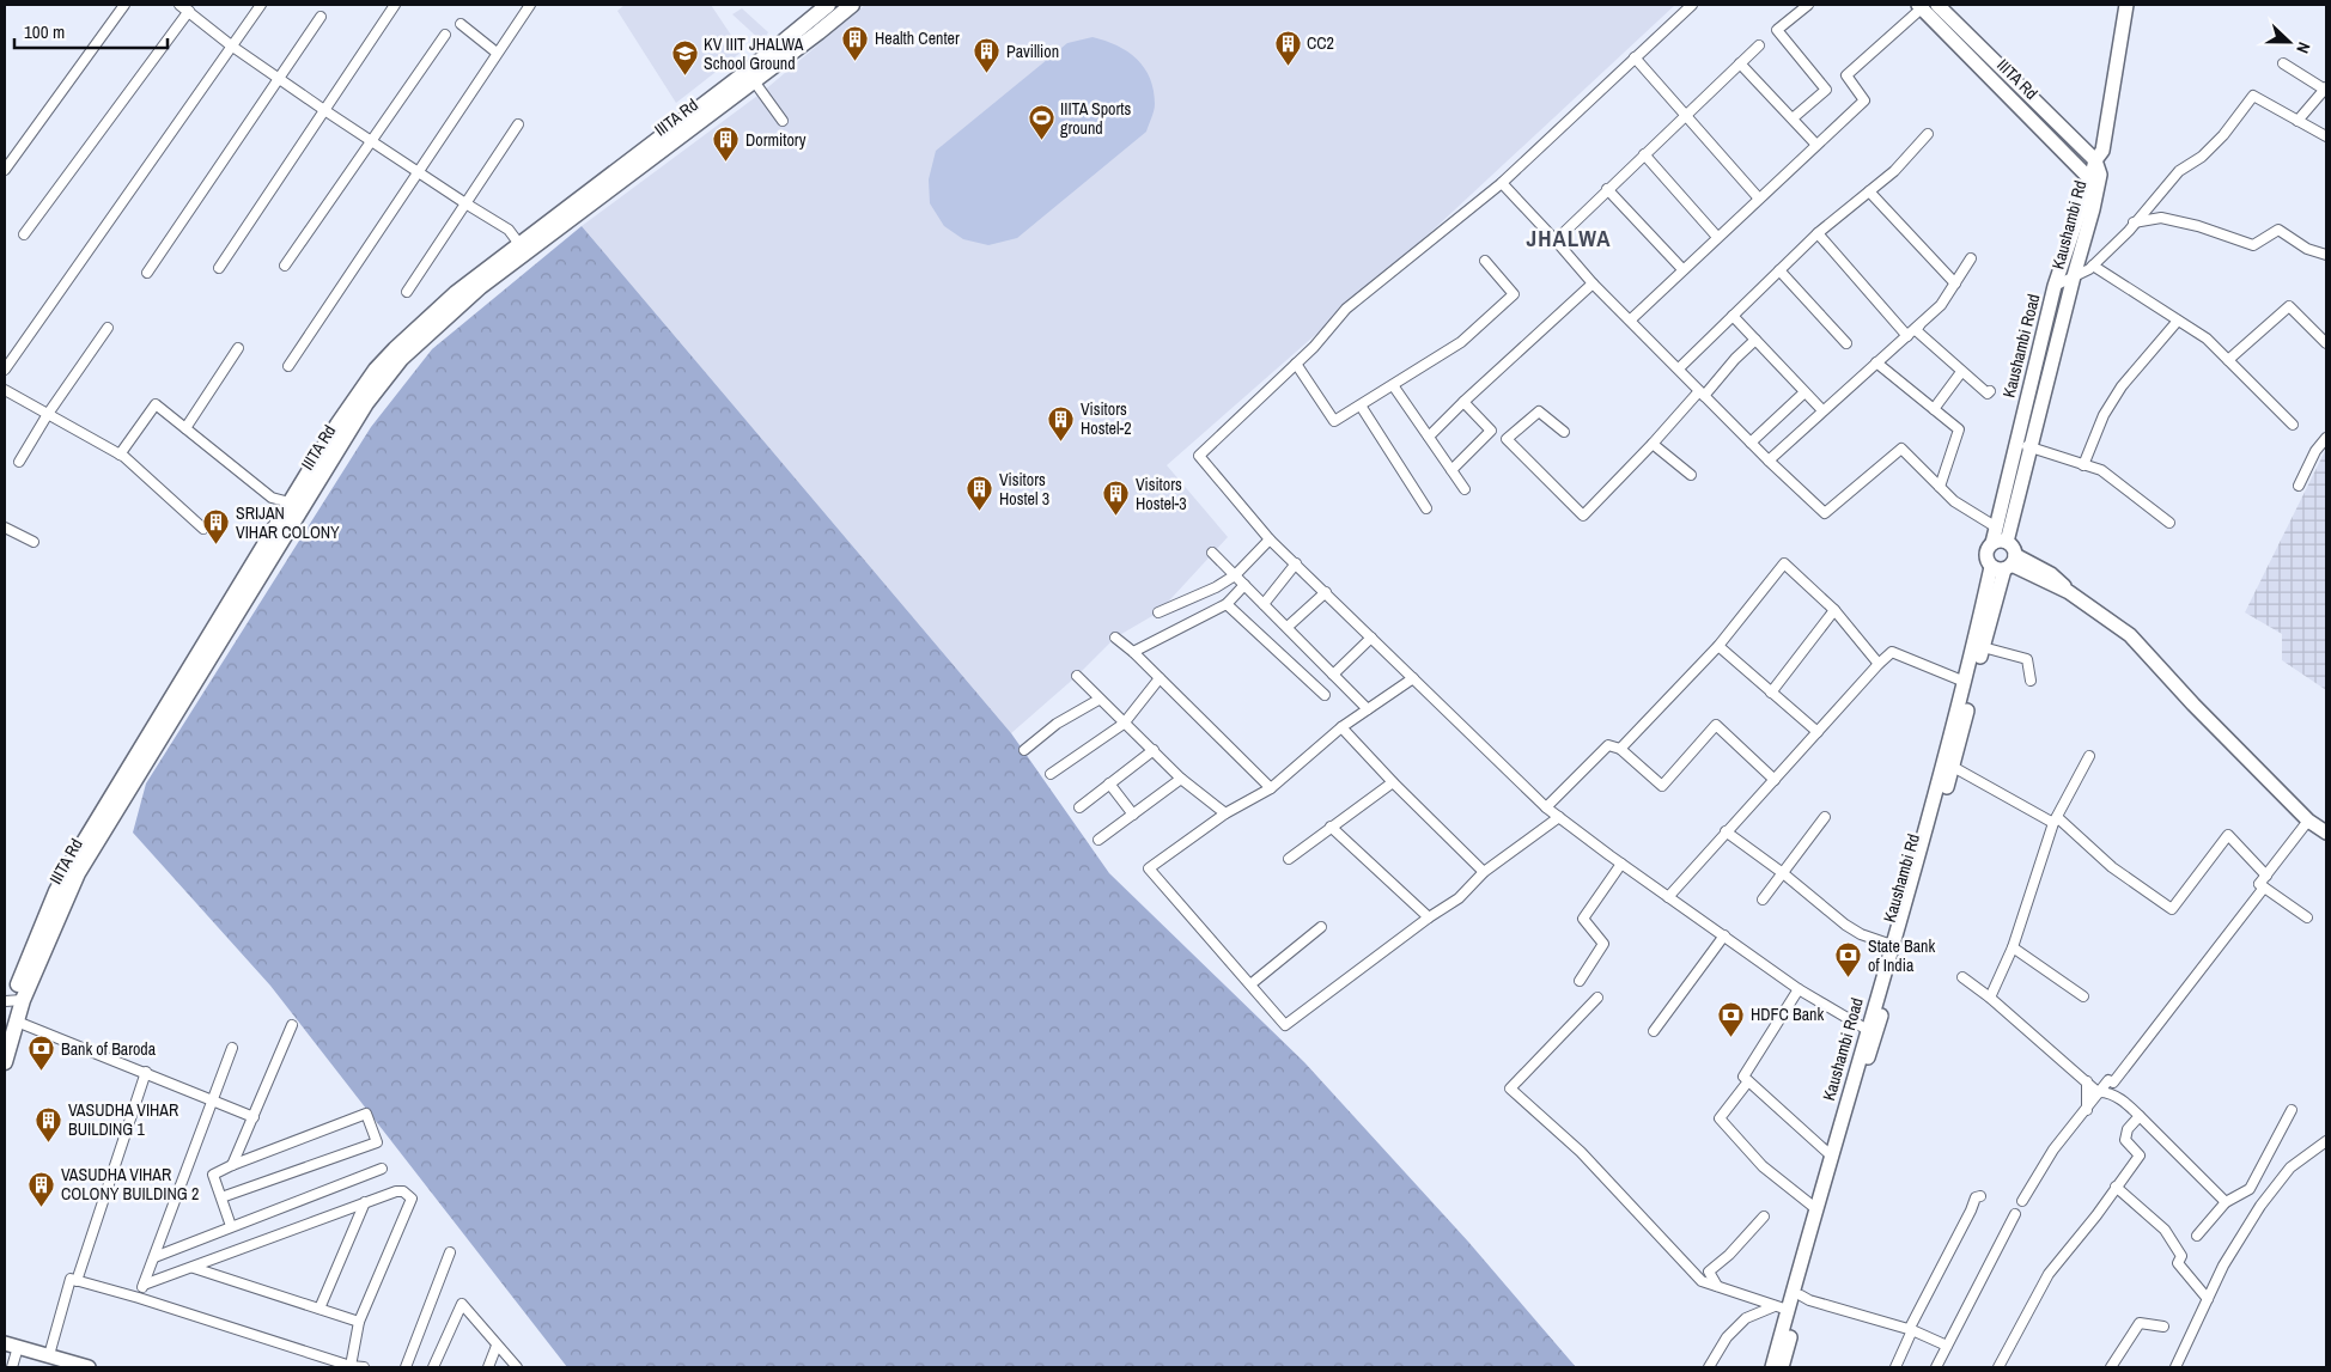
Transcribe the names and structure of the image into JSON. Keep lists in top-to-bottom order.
{
  "streets": {
    "main road": ["IIITA Rd", "Kaushambi Rd", "Kaushambi Road"]
  },
  "crossings": [
    ["IIITA Rd", "Kaushambi Rd"],
    ["IIITA Rd", "Kaushambi Road"],
    ["Kaushambi Rd", "Kaushambi Road"]
  ],
  "districts": ["JHALWA"],
  "places": {
    "building": [
      "Health Center",
      "CC2",
      "Pavillion",
      "Dormitory",
      "Visitors Hostel-2",
      "Visitors Hostel 3",
      "Visitors Hostel-3",
      "SRIJAN VIHAR COLONY",
      "VASUDHA VIHAR BUILDING 1",
      "VASUDHA VIHAR COLONY BUILDING 2"
    ],
    "school or university": ["KV IIIT JHALWA School Ground"],
    "sports": ["IIITA Sports ground"],
    "bank": ["State Bank of India", "HDFC Bank", "Bank of Baroda"]
  },
  "scale_bar": "100 m",
  "north": "right"
}
